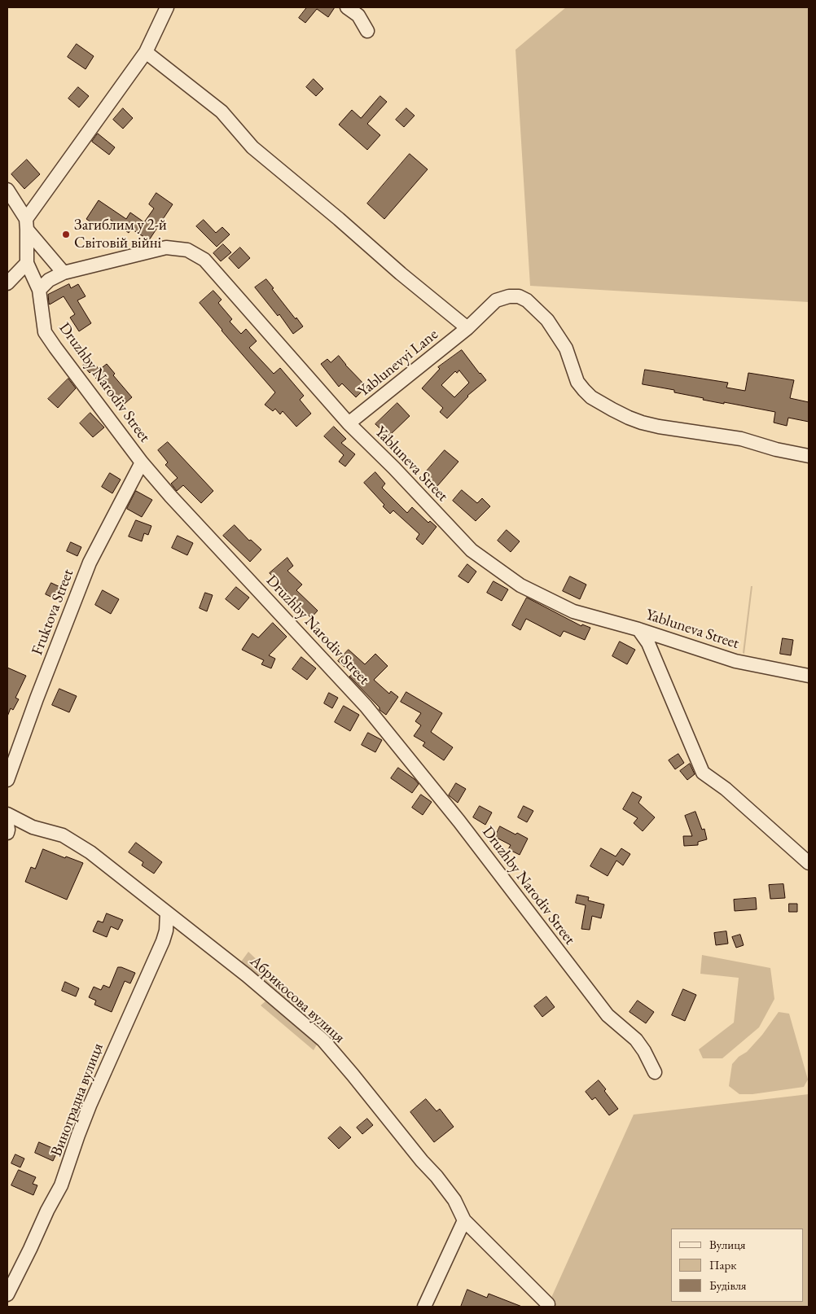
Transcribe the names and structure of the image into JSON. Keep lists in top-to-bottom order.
{
  "streets": {
    "street": [
      "Yablunevyi Lane",
      "Druzhby Narodiv Street",
      "Yabluneva Street",
      "Fruktova Street",
      "Абрикосова вулиця",
      "Виноградна вулиця"
    ]
  },
  "crossings": [
    ["Yablunevyi Lane", "Yabluneva Street"],
    ["Druzhby Narodiv Street", "Yabluneva Street"],
    ["Druzhby Narodiv Street", "Fruktova Street"],
    ["Абрикосова вулиця", "Виноградна вулиця"]
  ],
  "places": ["Загиблим у 2-й Світовій війні"],
  "legend": ["Вулиця", "Парк", "Будівля"]
}
